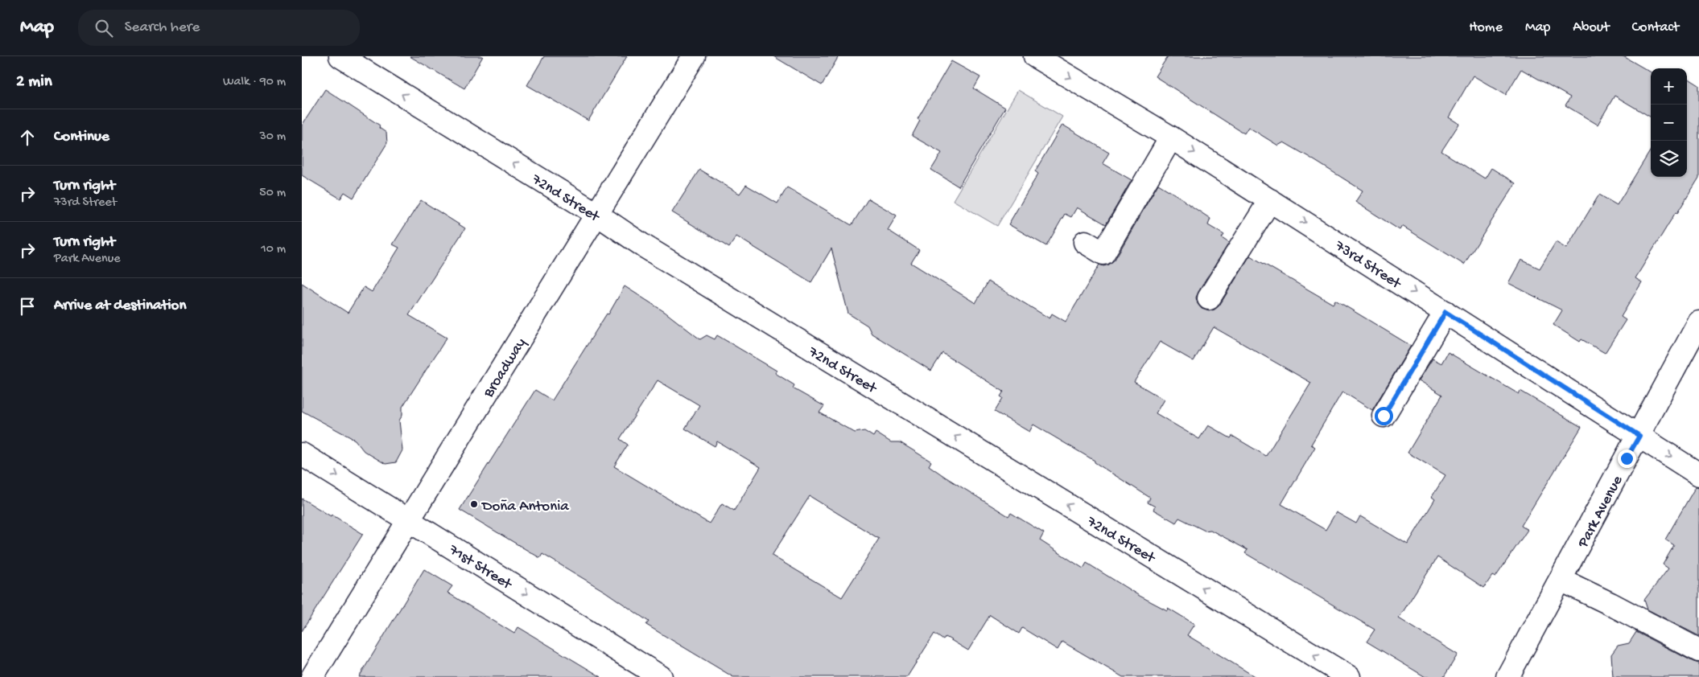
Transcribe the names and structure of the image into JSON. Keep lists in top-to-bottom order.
{
  "streets": {
    "street": [
      "72nd Street",
      "73rd Street",
      "Broadway",
      "Park Avenue",
      "71st Street"
    ]
  },
  "crossings": [
    ["72nd Street", "Broadway"],
    ["73rd Street", "Park Avenue"],
    ["Broadway", "71st Street"]
  ],
  "one_way": ["72nd Street", "73rd Street", "71st Street"],
  "places": ["Doña Antonia"],
  "page": {
    "header": "Map",
    "search": "Search here",
    "nav": [
      "Home",
      "Map",
      "About",
      "Contact"
    ],
    "heading": ["2 min", "Walk · 90 m"],
    "map_buttons": ["+", "−"],
    "list": [
      ["Continue", "30 m"],
      ["Turn right", "73rd Street", "50 m"],
      ["Turn right", "Park Avenue", "10 m"],
      "Arrive at destination"
    ]
  }
}
